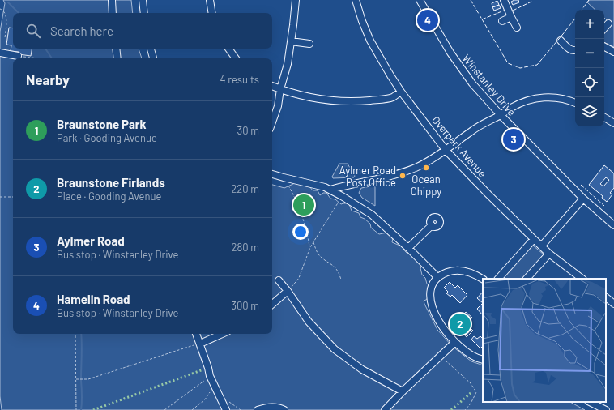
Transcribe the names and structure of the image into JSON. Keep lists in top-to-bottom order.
{
  "streets": {
    "street": ["Winstanley Drive", "Overpark Avenue"]
  },
  "places": ["Ocean Chippy", "Aylmer Road Post Office"],
  "page": {
    "pins": [
      "4",
      "3",
      "1",
      "2"
    ],
    "map_buttons": ["+", "−"],
    "search": "Search here",
    "heading": ["Nearby", "4 results"],
    "list": [
      {
        "mark": "1",
        "name": "Braunstone Park",
        "note": "Park · Gooding Avenue",
        "value": "30 m"
      },
      {
        "mark": "2",
        "name": "Braunstone Firlands",
        "note": "Place · Gooding Avenue",
        "value": "220 m"
      },
      {
        "mark": "3",
        "name": "Aylmer Road",
        "note": "Bus stop · Winstanley Drive",
        "value": "280 m"
      },
      {
        "mark": "4",
        "name": "Hamelin Road",
        "note": "Bus stop · Winstanley Drive",
        "value": "300 m"
      }
    ]
  }
}
